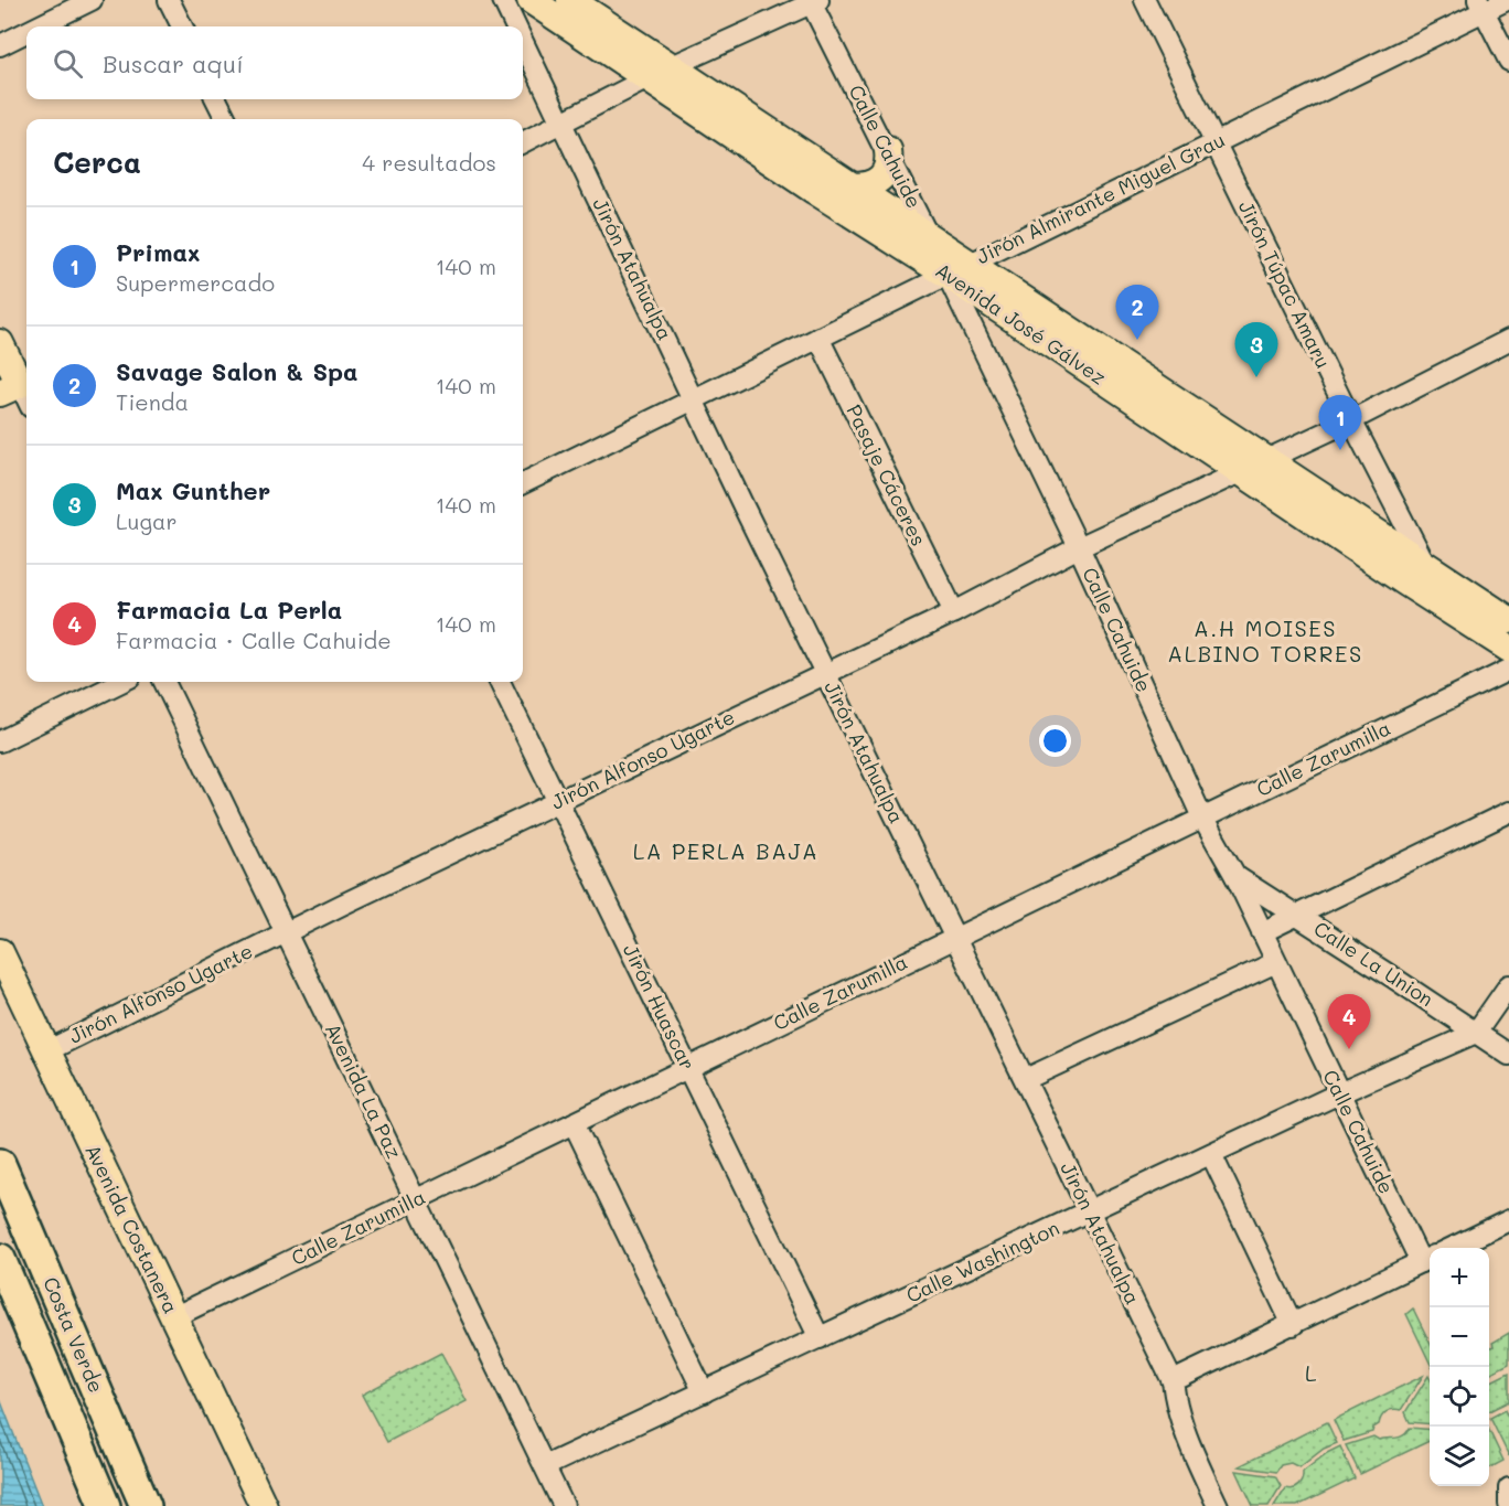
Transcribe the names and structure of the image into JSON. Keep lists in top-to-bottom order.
{
  "streets": {
    "highway": ["Costa Verde"],
    "main road": ["Avenida José Gálvez", "Avenida Costanera"],
    "street": [
      "Calle Cahuide",
      "Jirón Almirante Miguel Grau",
      "Jirón Atahualpa",
      "Jirón Túpac Amaru",
      "Pasaje Cáceres",
      "Calle Zarumilla",
      "Jirón Alfonso Ugarte",
      "Calle La Union",
      "Jirón Huascar",
      "Avenida La Paz",
      "Calle Washington"
    ]
  },
  "crossings": [
    ["Calle Cahuide", "Jirón Almirante Miguel Grau"],
    ["Calle Cahuide", "Avenida José Gálvez"],
    ["Calle Cahuide", "Calle Zarumilla"],
    ["Calle Cahuide", "Jirón Alfonso Ugarte"],
    ["Calle Cahuide", "Calle La Union"],
    ["Calle Cahuide", "Calle Washington"],
    ["Jirón Almirante Miguel Grau", "Jirón Atahualpa"],
    ["Jirón Almirante Miguel Grau", "Jirón Túpac Amaru"],
    ["Jirón Almirante Miguel Grau", "Avenida José Gálvez"],
    ["Jirón Almirante Miguel Grau", "Pasaje Cáceres"],
    ["Jirón Atahualpa", "Calle Zarumilla"],
    ["Jirón Atahualpa", "Jirón Alfonso Ugarte"],
    ["Jirón Atahualpa", "Calle Washington"],
    ["Jirón Túpac Amaru", "Avenida José Gálvez"],
    ["Avenida José Gálvez", "Jirón Alfonso Ugarte"],
    ["Pasaje Cáceres", "Jirón Alfonso Ugarte"],
    ["Calle Zarumilla", "Jirón Huascar"],
    ["Calle Zarumilla", "Avenida La Paz"],
    ["Calle Zarumilla", "Avenida Costanera"],
    ["Jirón Alfonso Ugarte", "Jirón Huascar"],
    ["Jirón Alfonso Ugarte", "Avenida La Paz"],
    ["Jirón Alfonso Ugarte", "Avenida Costanera"],
    ["Calle La Union", "Calle Washington"],
    ["Jirón Huascar", "Calle Washington"],
    ["Avenida La Paz", "Calle Washington"]
  ],
  "districts": ["A.H MOISES ALBINO TORRES", "LA PERLA BAJA", "L"],
  "page": {
    "search": "Buscar aquí",
    "heading": ["Cerca", "4 resultados"],
    "list": [
      {
        "mark": "1",
        "name": "Primax",
        "note": "Supermercado",
        "value": "140 m"
      },
      {
        "mark": "2",
        "name": "Savage Salon & Spa",
        "note": "Tienda",
        "value": "140 m"
      },
      {
        "mark": "3",
        "name": "Max Gunther",
        "note": "Lugar",
        "value": "140 m"
      },
      {
        "mark": "4",
        "name": "Farmacia La Perla",
        "note": "Farmacia · Calle Cahuide",
        "value": "140 m"
      }
    ],
    "pins": [
      "2",
      "3",
      "1",
      "4"
    ],
    "map_buttons": ["+", "−"]
  }
}
